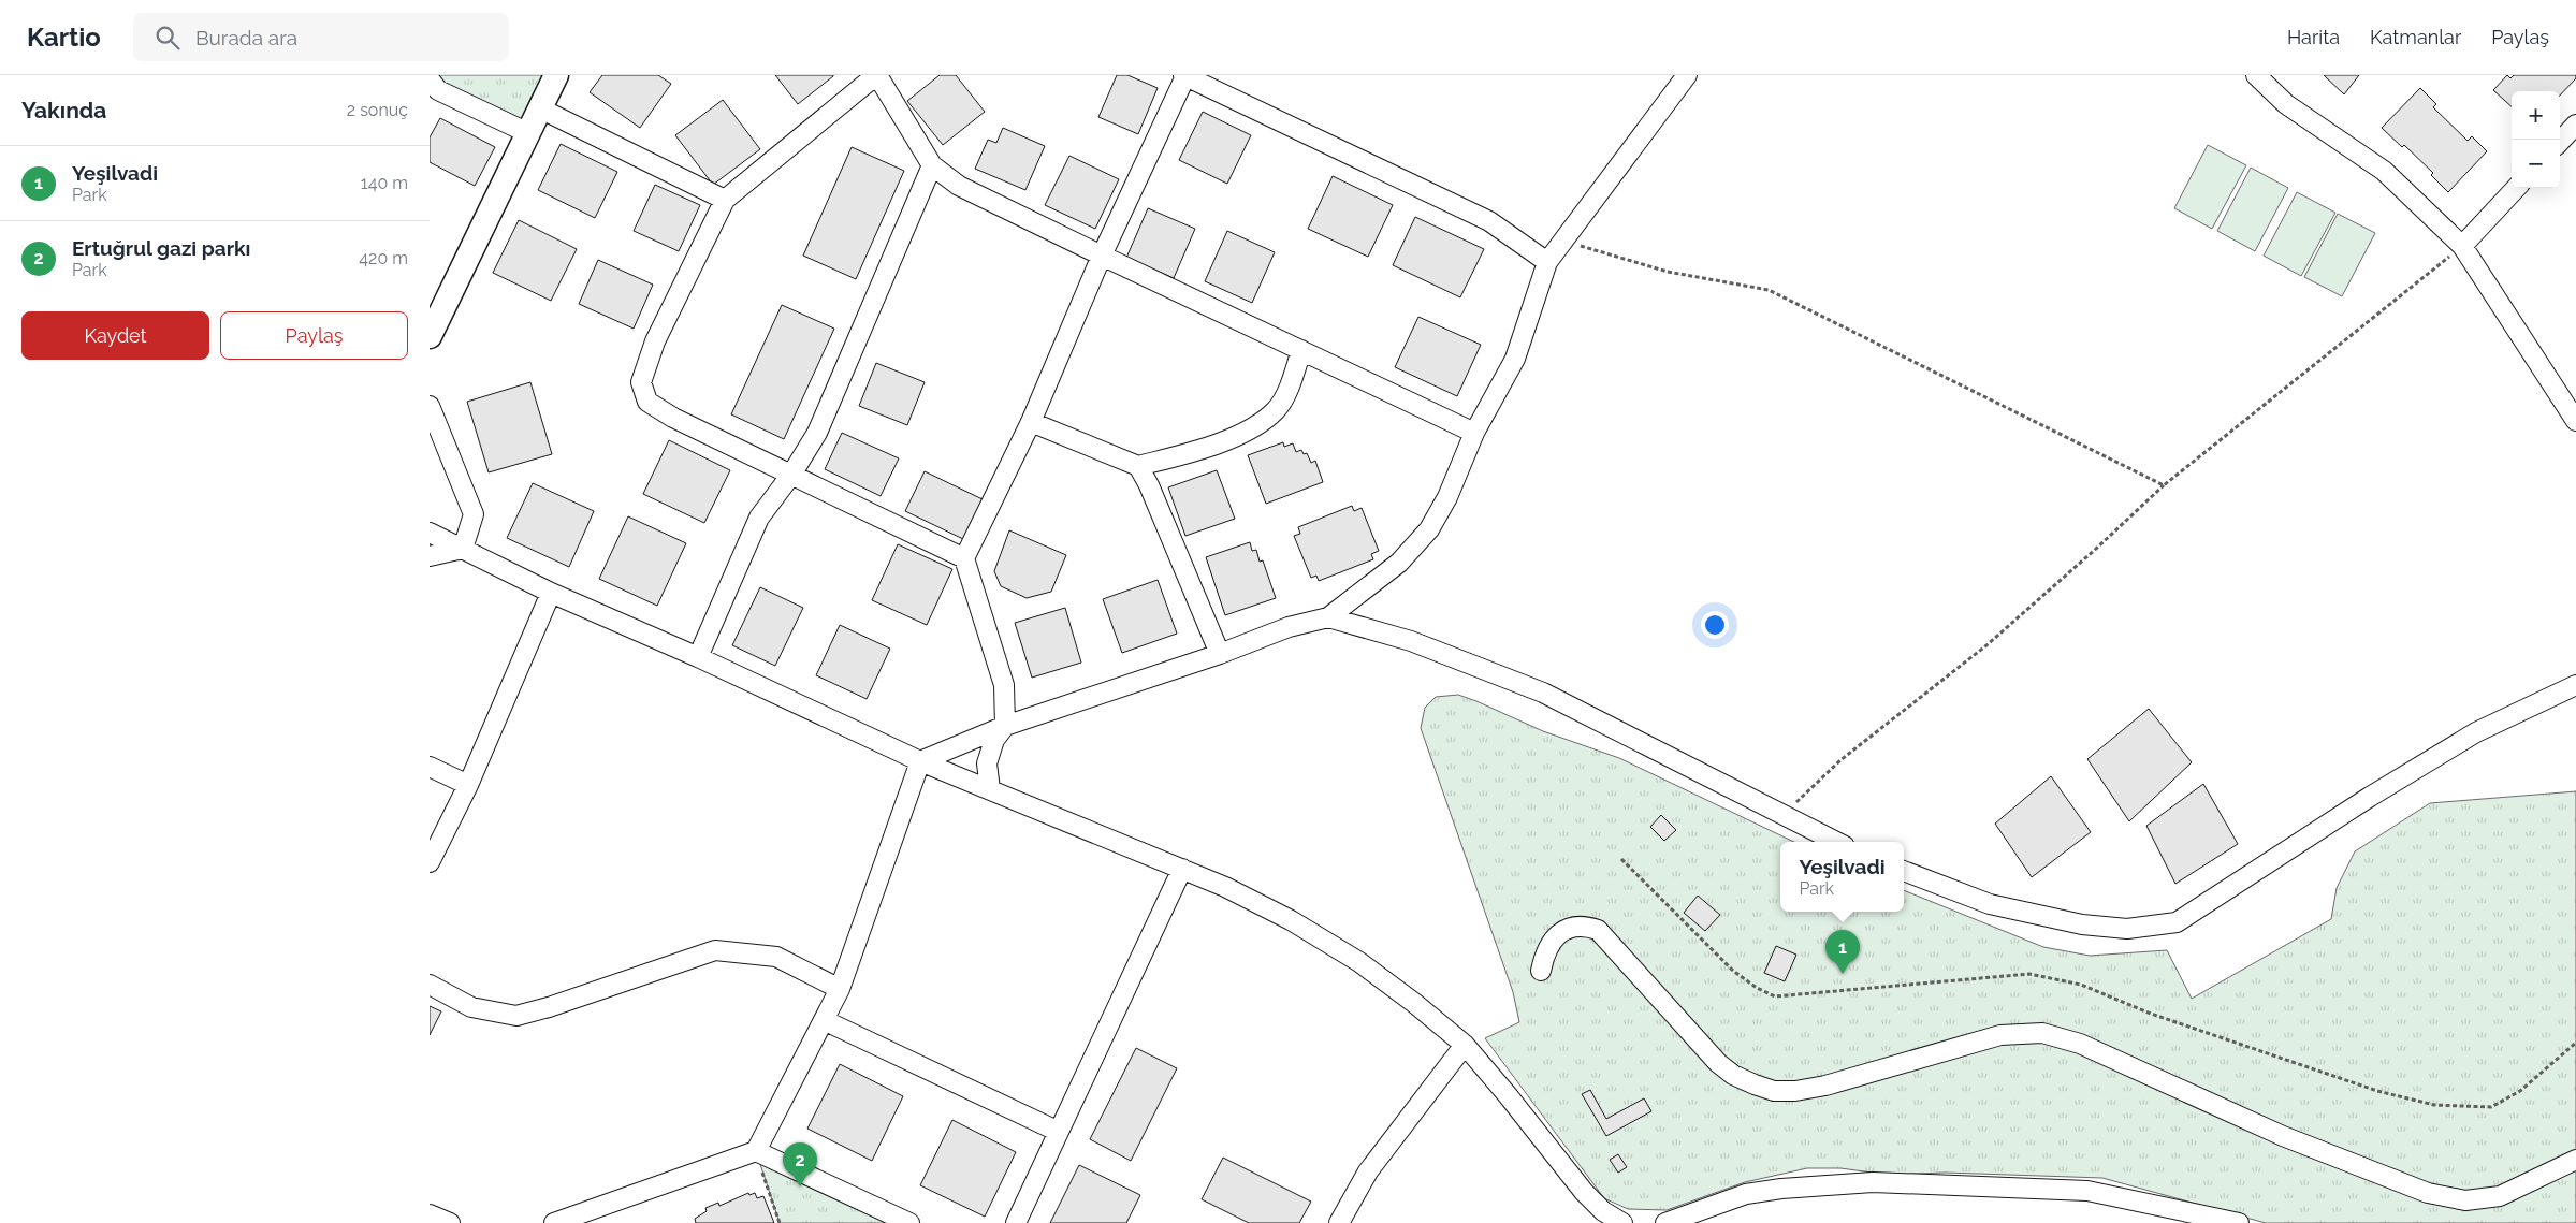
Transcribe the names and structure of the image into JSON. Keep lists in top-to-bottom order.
{
  "page": {
    "header": "Kartio",
    "search": "Burada ara",
    "nav": ["Harita", "Katmanlar", "Paylaş"],
    "heading": ["Yakında", "2 sonuç"],
    "map_buttons": ["+", "−"],
    "list": [
      {
        "mark": "1",
        "name": "Yeşilvadi",
        "note": "Park",
        "value": "140 m"
      },
      {
        "mark": "2",
        "name": "Ertuğrul gazi parkı",
        "note": "Park",
        "value": "420 m"
      }
    ],
    "buttons": ["Kaydet", "Paylaş"],
    "popup": ["Yeşilvadi", "Park"],
    "pins": ["1", "2"]
  }
}
